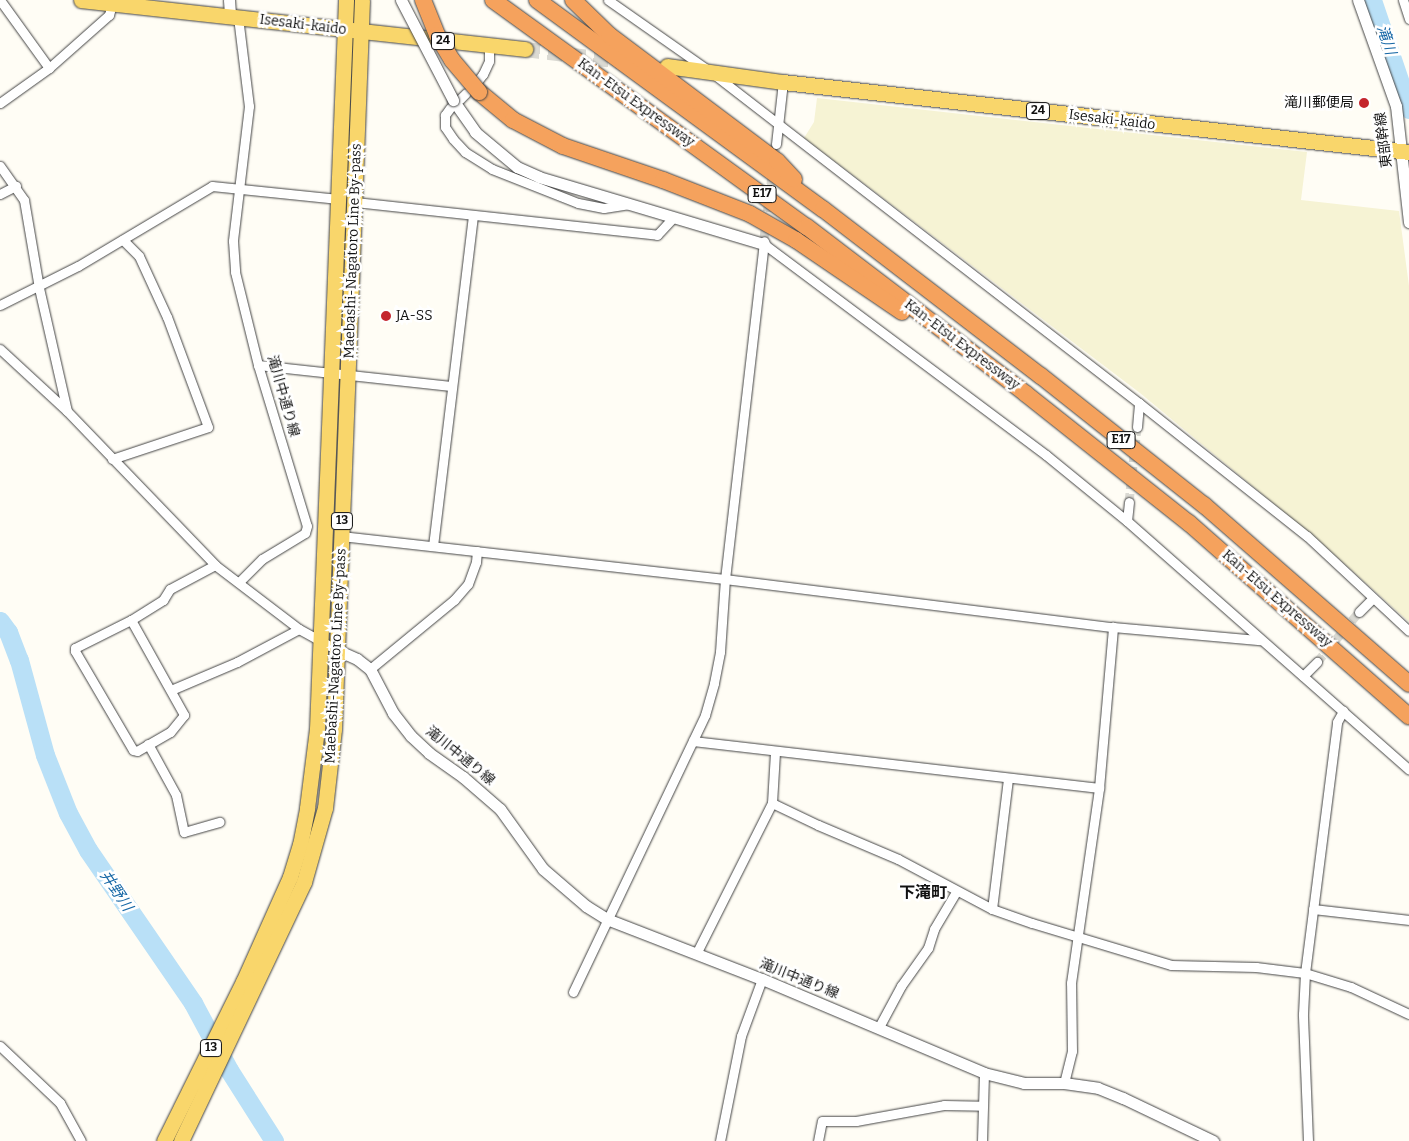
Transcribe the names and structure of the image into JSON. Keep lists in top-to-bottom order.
{
  "streets": {
    "highway": ["Kan-Etsu Expressway", "E17"],
    "main road": [
      "Isesaki-kaido",
      "24",
      "Maebashi-Nagatoro Line By-pass",
      "13"
    ],
    "street": ["東部幹線", "滝川中通り線"]
  },
  "crossings": [
    ["Isesaki-kaido", "東部幹線"],
    ["Isesaki-kaido", "Maebashi-Nagatoro Line By-pass"],
    ["Isesaki-kaido", "滝川中通り線"],
    ["Isesaki-kaido", "13"],
    ["Maebashi-Nagatoro Line By-pass", "滝川中通り線"],
    ["Maebashi-Nagatoro Line By-pass", "13"]
  ],
  "districts": ["下滝町"],
  "water": ["滝川", "井野川"],
  "places": ["滝川郵便局", "JA-SS"]
}
